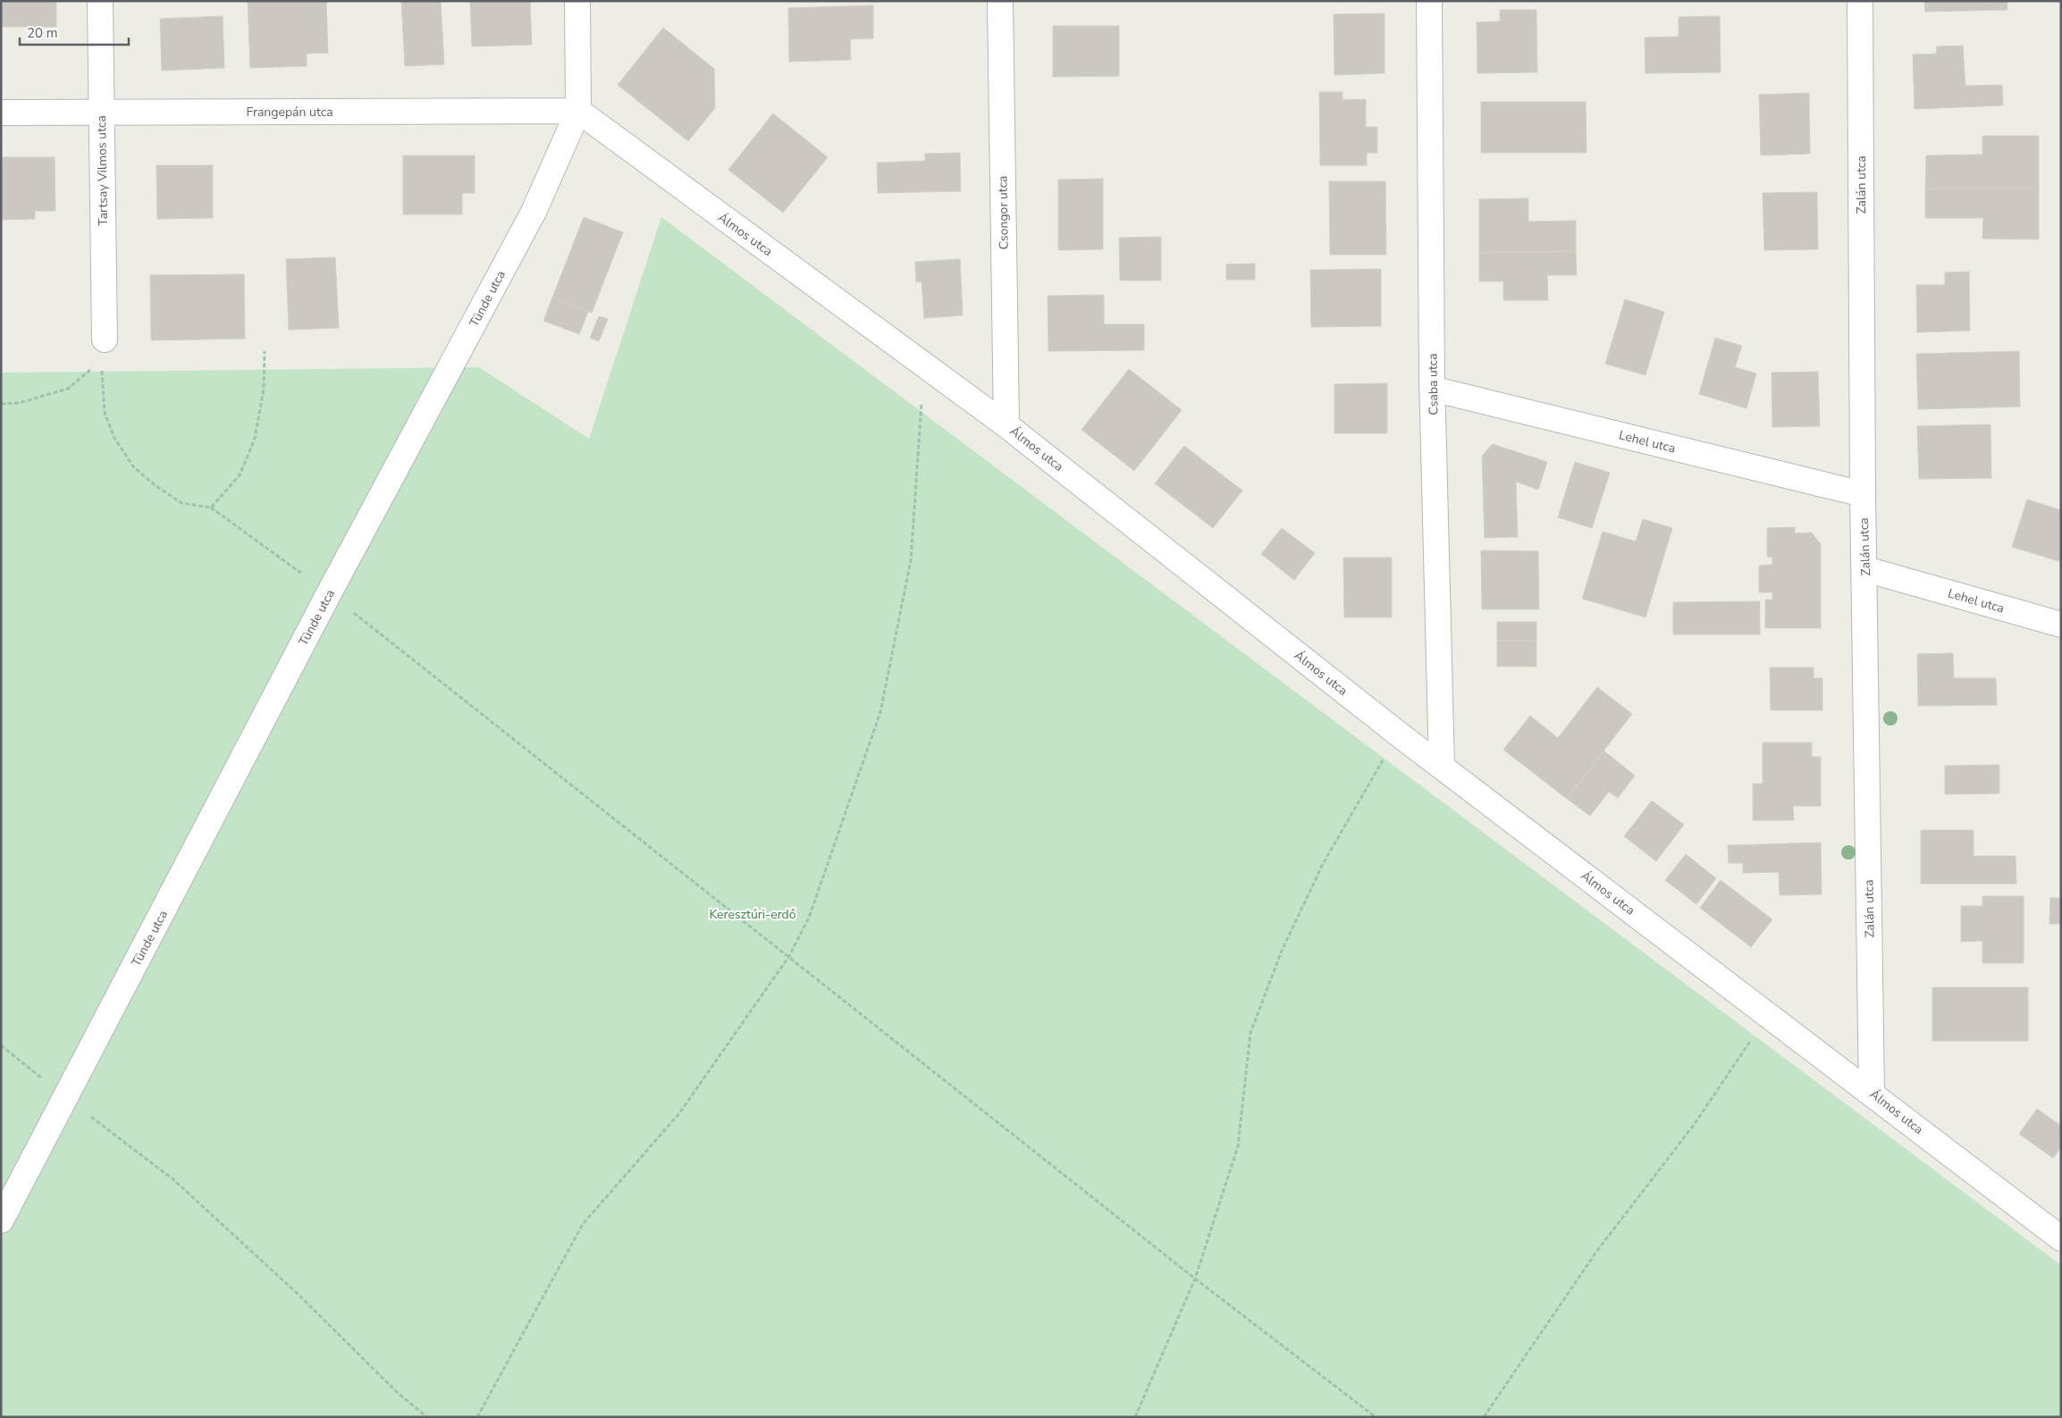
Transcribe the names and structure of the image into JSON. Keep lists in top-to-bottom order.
{
  "streets": {
    "street": [
      "Frangepán utca",
      "Tartsay Vilmos utca",
      "Zalán utca",
      "Csongor utca",
      "Álmos utca",
      "Tünde utca",
      "Csaba utca",
      "Lehel utca"
    ]
  },
  "crossings": [
    ["Frangepán utca", "Tartsay Vilmos utca"],
    ["Frangepán utca", "Álmos utca"],
    ["Frangepán utca", "Tünde utca"],
    ["Zalán utca", "Álmos utca"],
    ["Zalán utca", "Lehel utca"],
    ["Csongor utca", "Álmos utca"],
    ["Álmos utca", "Tünde utca"],
    ["Álmos utca", "Csaba utca"],
    ["Csaba utca", "Lehel utca"]
  ],
  "parks": ["Keresztúri-erdő"],
  "scale_bar": "20 m"
}
